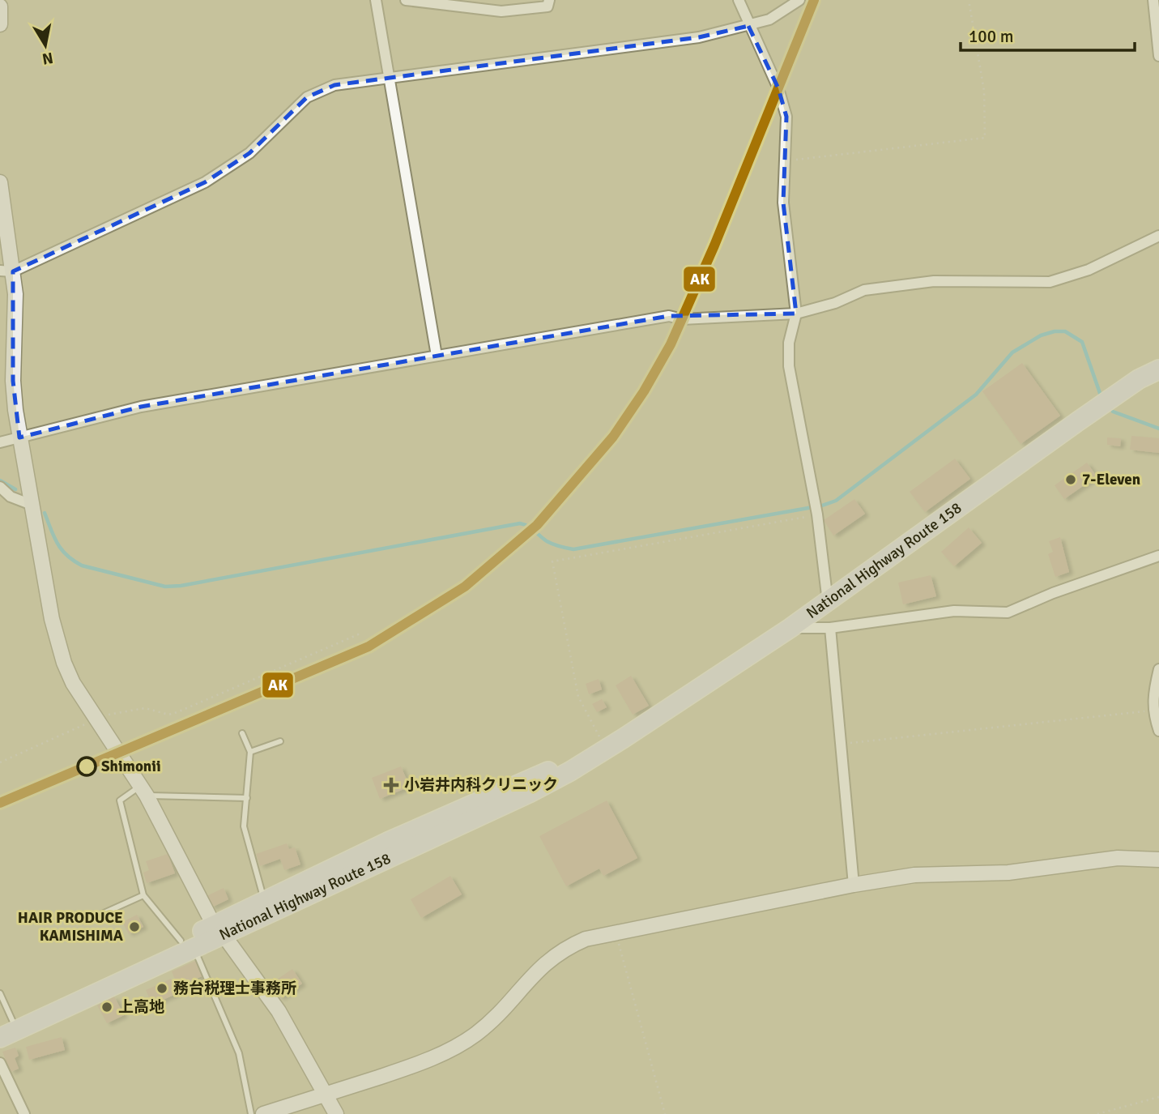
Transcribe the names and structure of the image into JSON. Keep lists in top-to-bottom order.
{
  "streets": {
    "highway": ["National Highway Route 158"]
  },
  "places": {
    "other": [
      "7-Eleven",
      "Shimonii",
      "HAIR PRODUCE KAMISHIMA",
      "務台税理士事務所",
      "上高地"
    ],
    "health": ["小岩井内科クリニック"]
  },
  "lines": ["transit line AK"],
  "scale_bar": "100 m",
  "north": "bottom"
}
